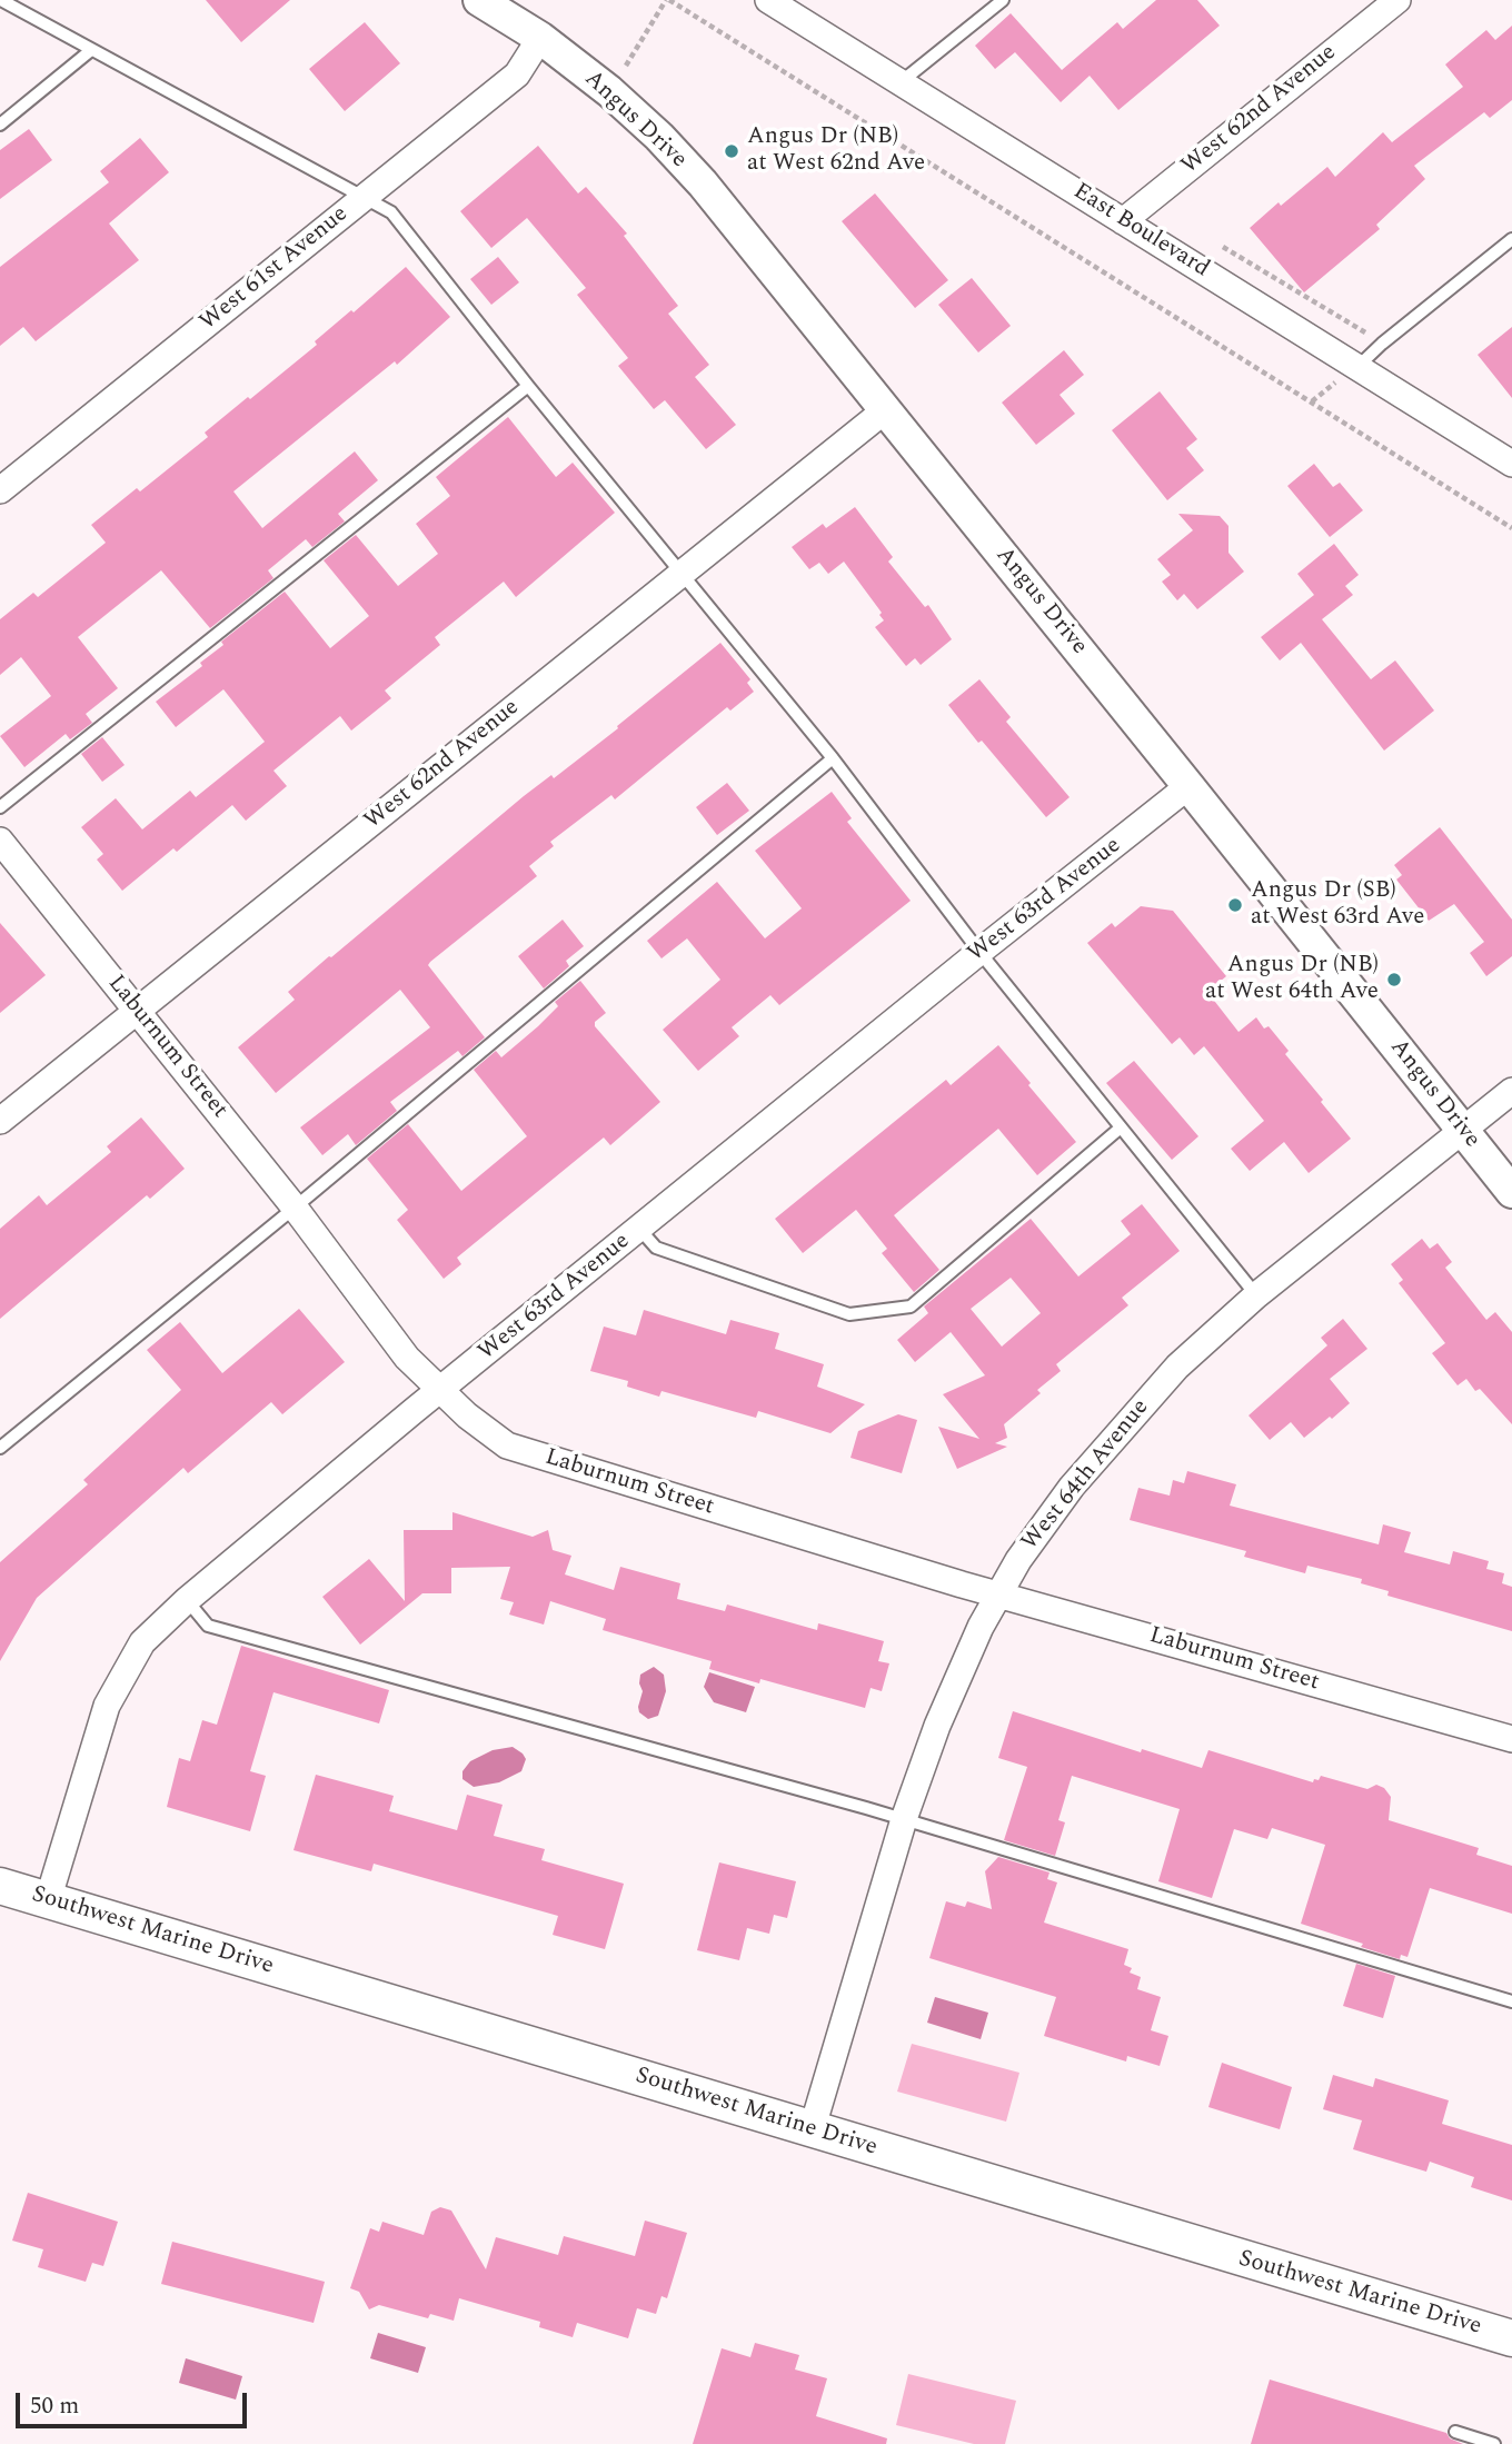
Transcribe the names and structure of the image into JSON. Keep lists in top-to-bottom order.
{
  "streets": {
    "main road": ["Southwest Marine Drive"],
    "street": [
      "West 62nd Avenue",
      "Angus Drive",
      "East Boulevard",
      "West 61st Avenue",
      "West 63rd Avenue",
      "Laburnum Street",
      "West 64th Avenue"
    ]
  },
  "crossings": [
    ["West 62nd Avenue", "Angus Drive"],
    ["West 62nd Avenue", "East Boulevard"],
    ["West 62nd Avenue", "Laburnum Street"],
    ["Angus Drive", "West 61st Avenue"],
    ["Angus Drive", "West 63rd Avenue"],
    ["Angus Drive", "West 64th Avenue"],
    ["West 63rd Avenue", "Laburnum Street"],
    ["West 63rd Avenue", "Southwest Marine Drive"],
    ["Laburnum Street", "West 64th Avenue"],
    ["West 64th Avenue", "Southwest Marine Drive"]
  ],
  "places": ["Angus Dr (NB) at West 62nd Ave", "Angus Dr (SB) at West 63rd Ave", "Angus Dr (NB) at West 64th Ave"],
  "scale_bar": "50 m"
}
